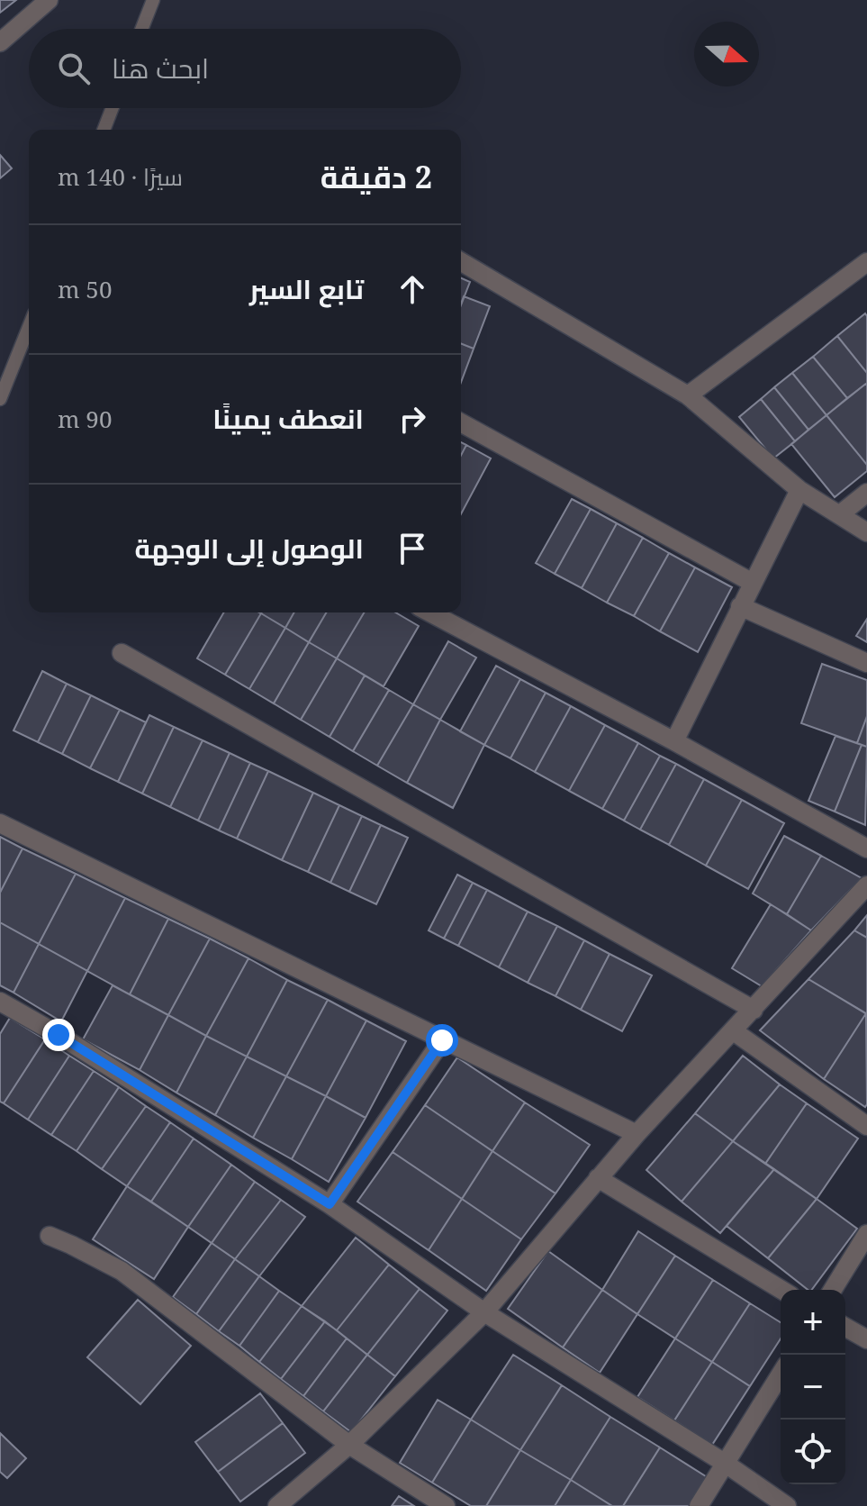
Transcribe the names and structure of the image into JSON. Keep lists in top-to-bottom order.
{
  "north": "right",
  "page": {
    "search": "ابحث هنا",
    "heading": ["2 دقيقة", "سيرًا · 140 m"],
    "list": [
      ["تابع السير", "50 m"],
      ["انعطف يمينًا", "90 m"],
      "الوصول إلى الوجهة"
    ],
    "map_buttons": ["+", "−"]
  }
}
